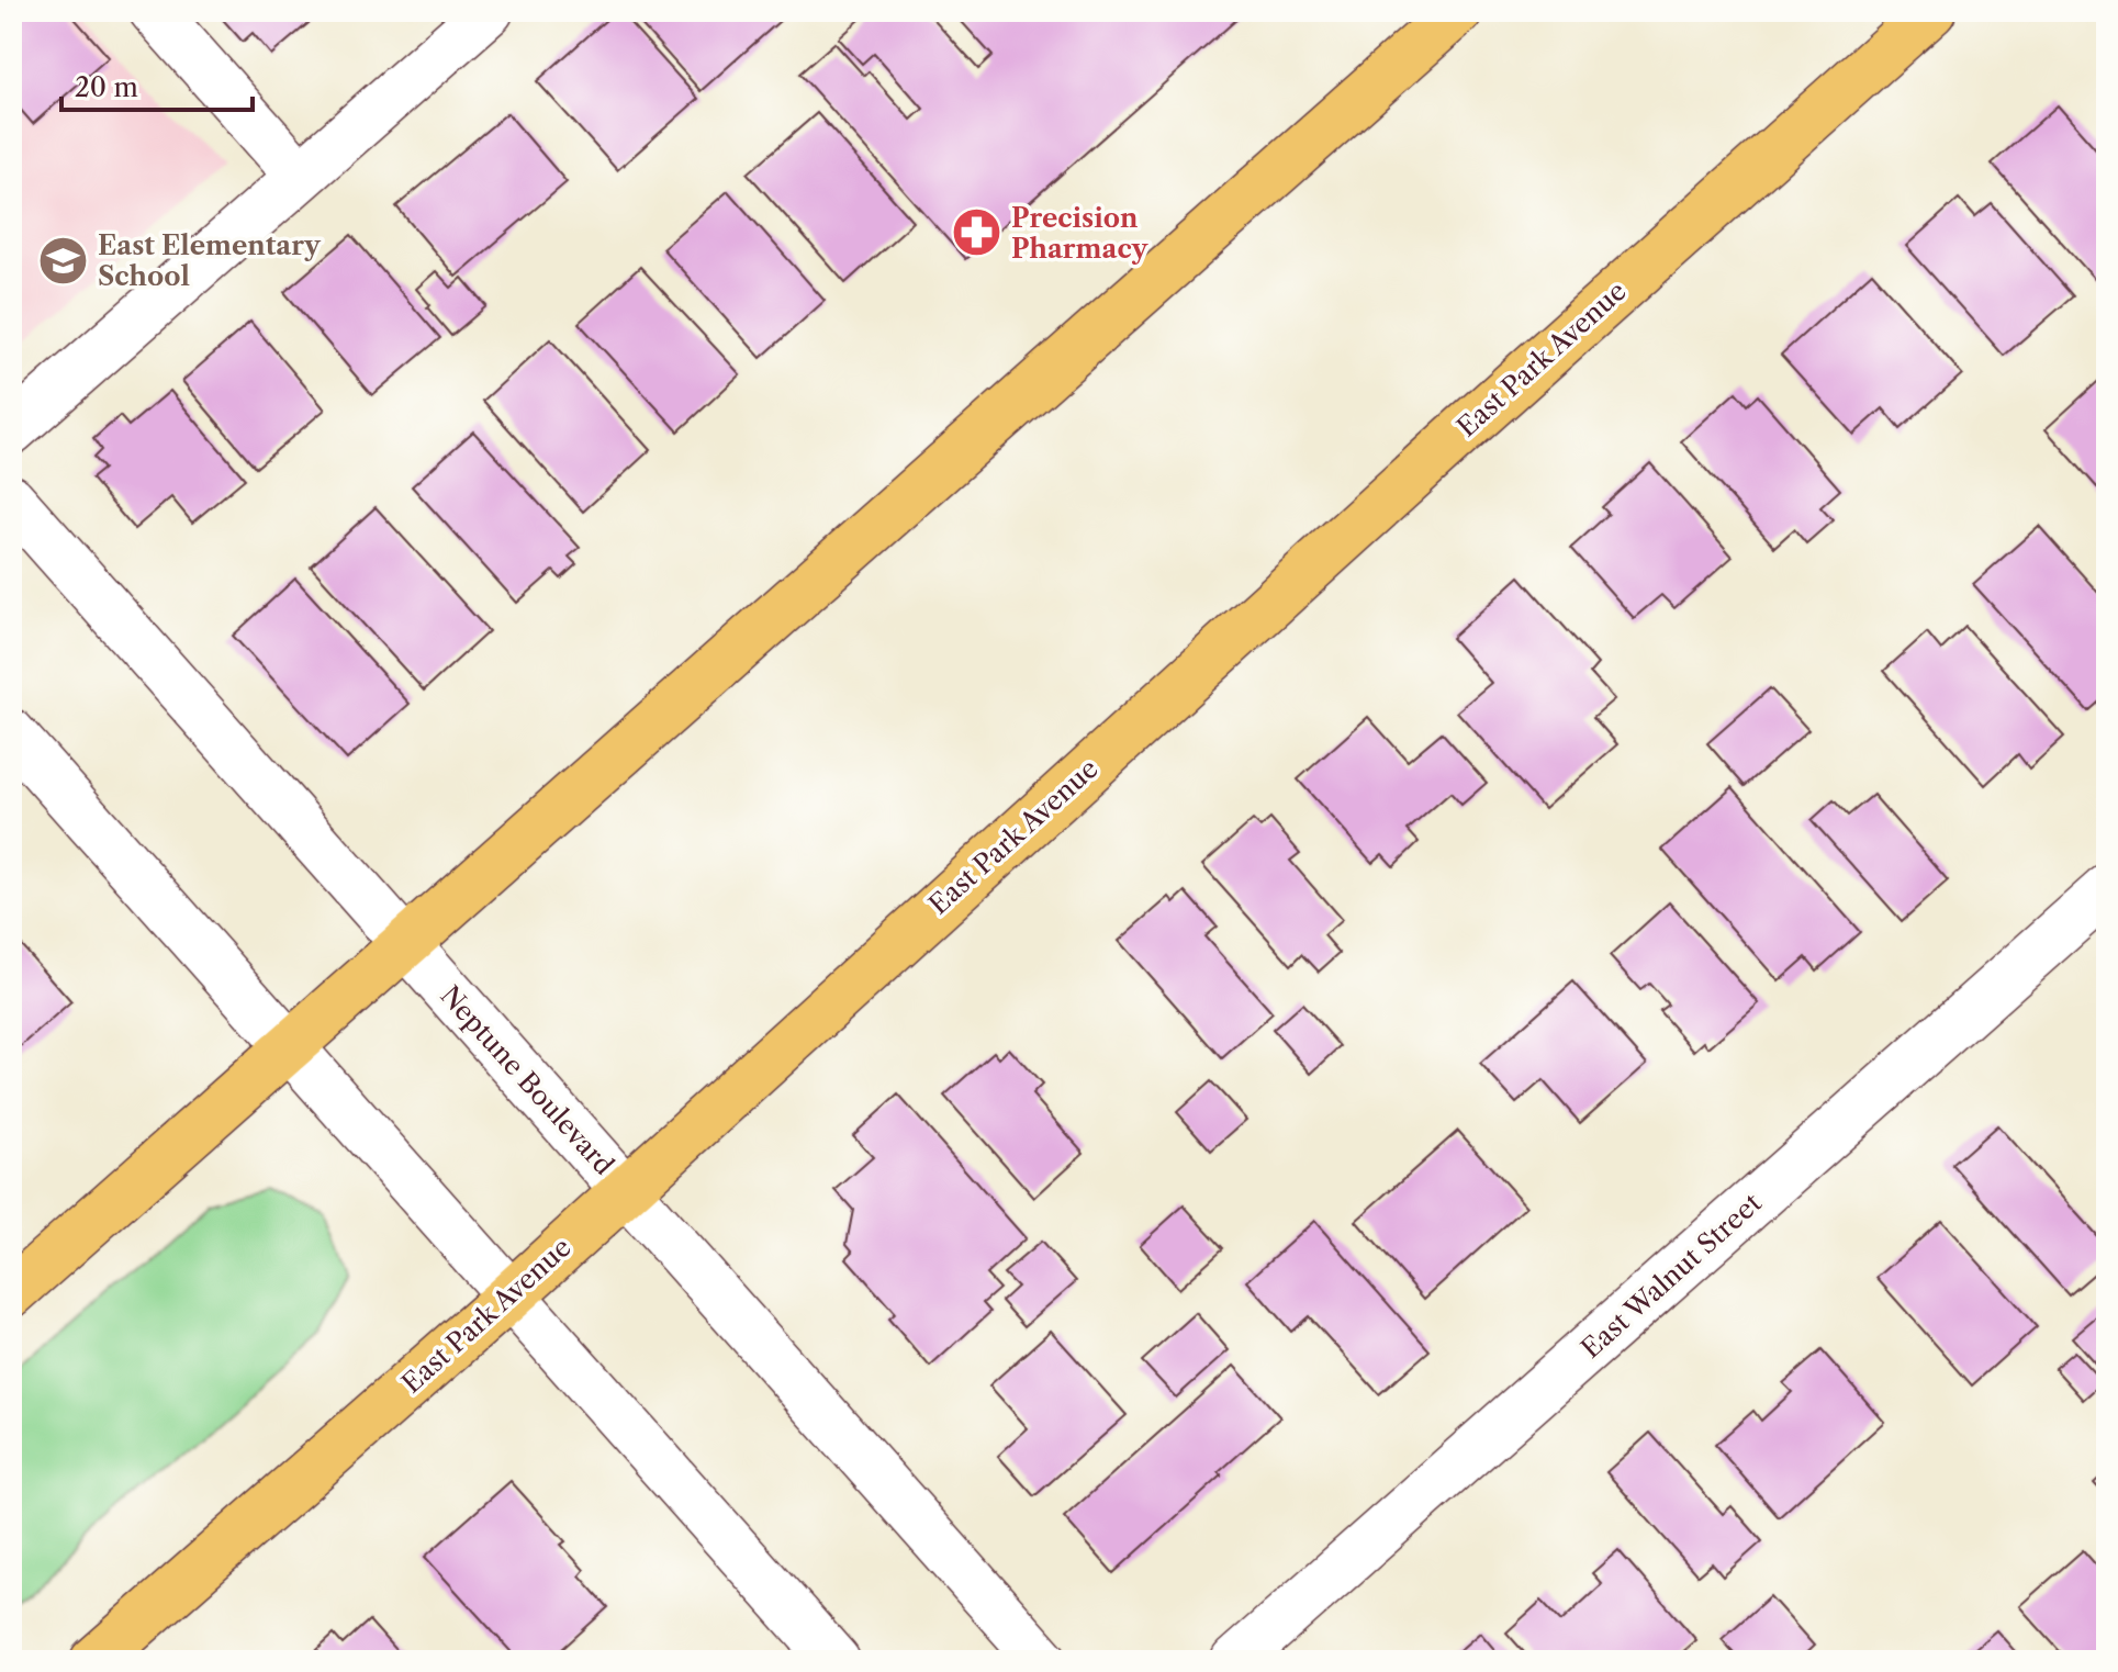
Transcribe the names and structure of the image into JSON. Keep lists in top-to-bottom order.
{
  "streets": {
    "highway": ["East Park Avenue"],
    "street": ["Neptune Boulevard", "East Walnut Street"]
  },
  "crossings": [
    ["East Park Avenue", "Neptune Boulevard"]
  ],
  "places": {
    "pharmacy": ["Precision Pharmacy"],
    "school or university": ["East Elementary School"]
  },
  "scale_bar": "20 m"
}
